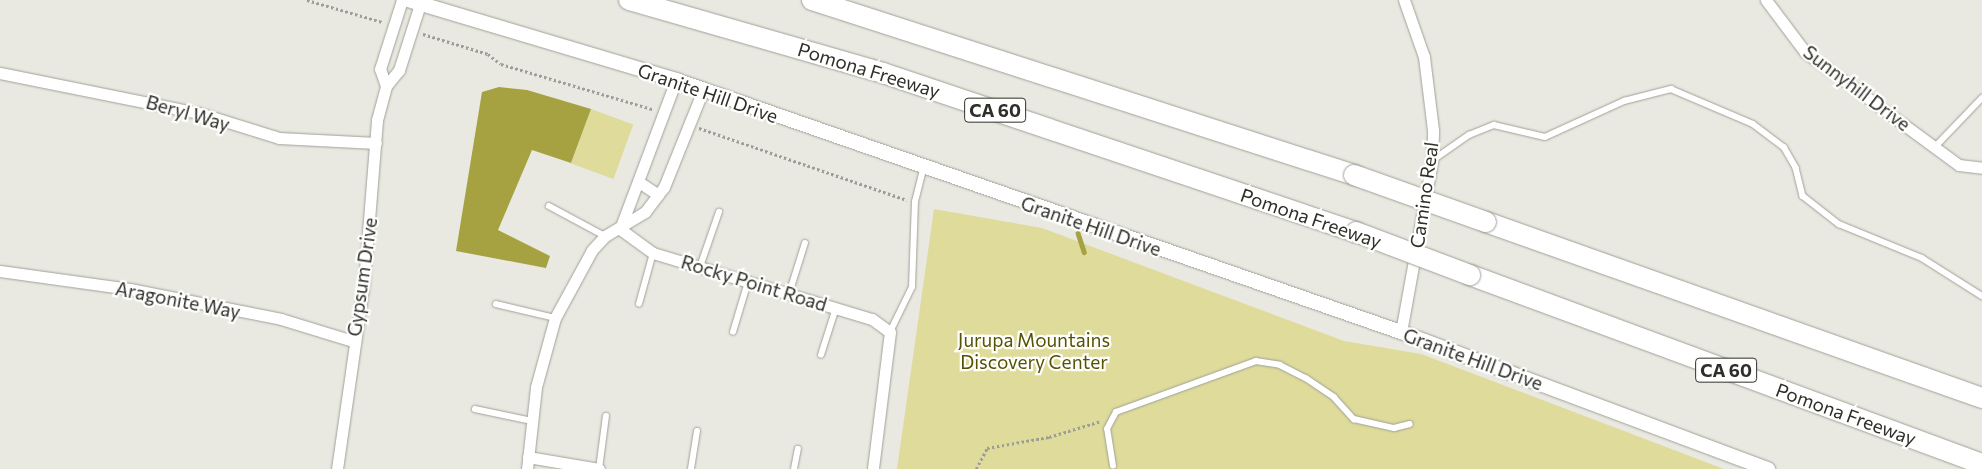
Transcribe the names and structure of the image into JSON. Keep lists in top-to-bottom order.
{
  "streets": {
    "highway": ["Pomona Freeway", "CA 60"],
    "street": [
      "Sunnyhill Drive",
      "Granite Hill Drive",
      "Beryl Way",
      "Camino Real",
      "Gypsum Drive",
      "Rocky Point Road",
      "Aragonite Way"
    ]
  },
  "crossings": [
    ["Granite Hill Drive", "Camino Real"],
    ["Granite Hill Drive", "Gypsum Drive"],
    ["Beryl Way", "Gypsum Drive"],
    ["Gypsum Drive", "Aragonite Way"]
  ],
  "parks": ["Jurupa Mountains Discovery Center"]
}
